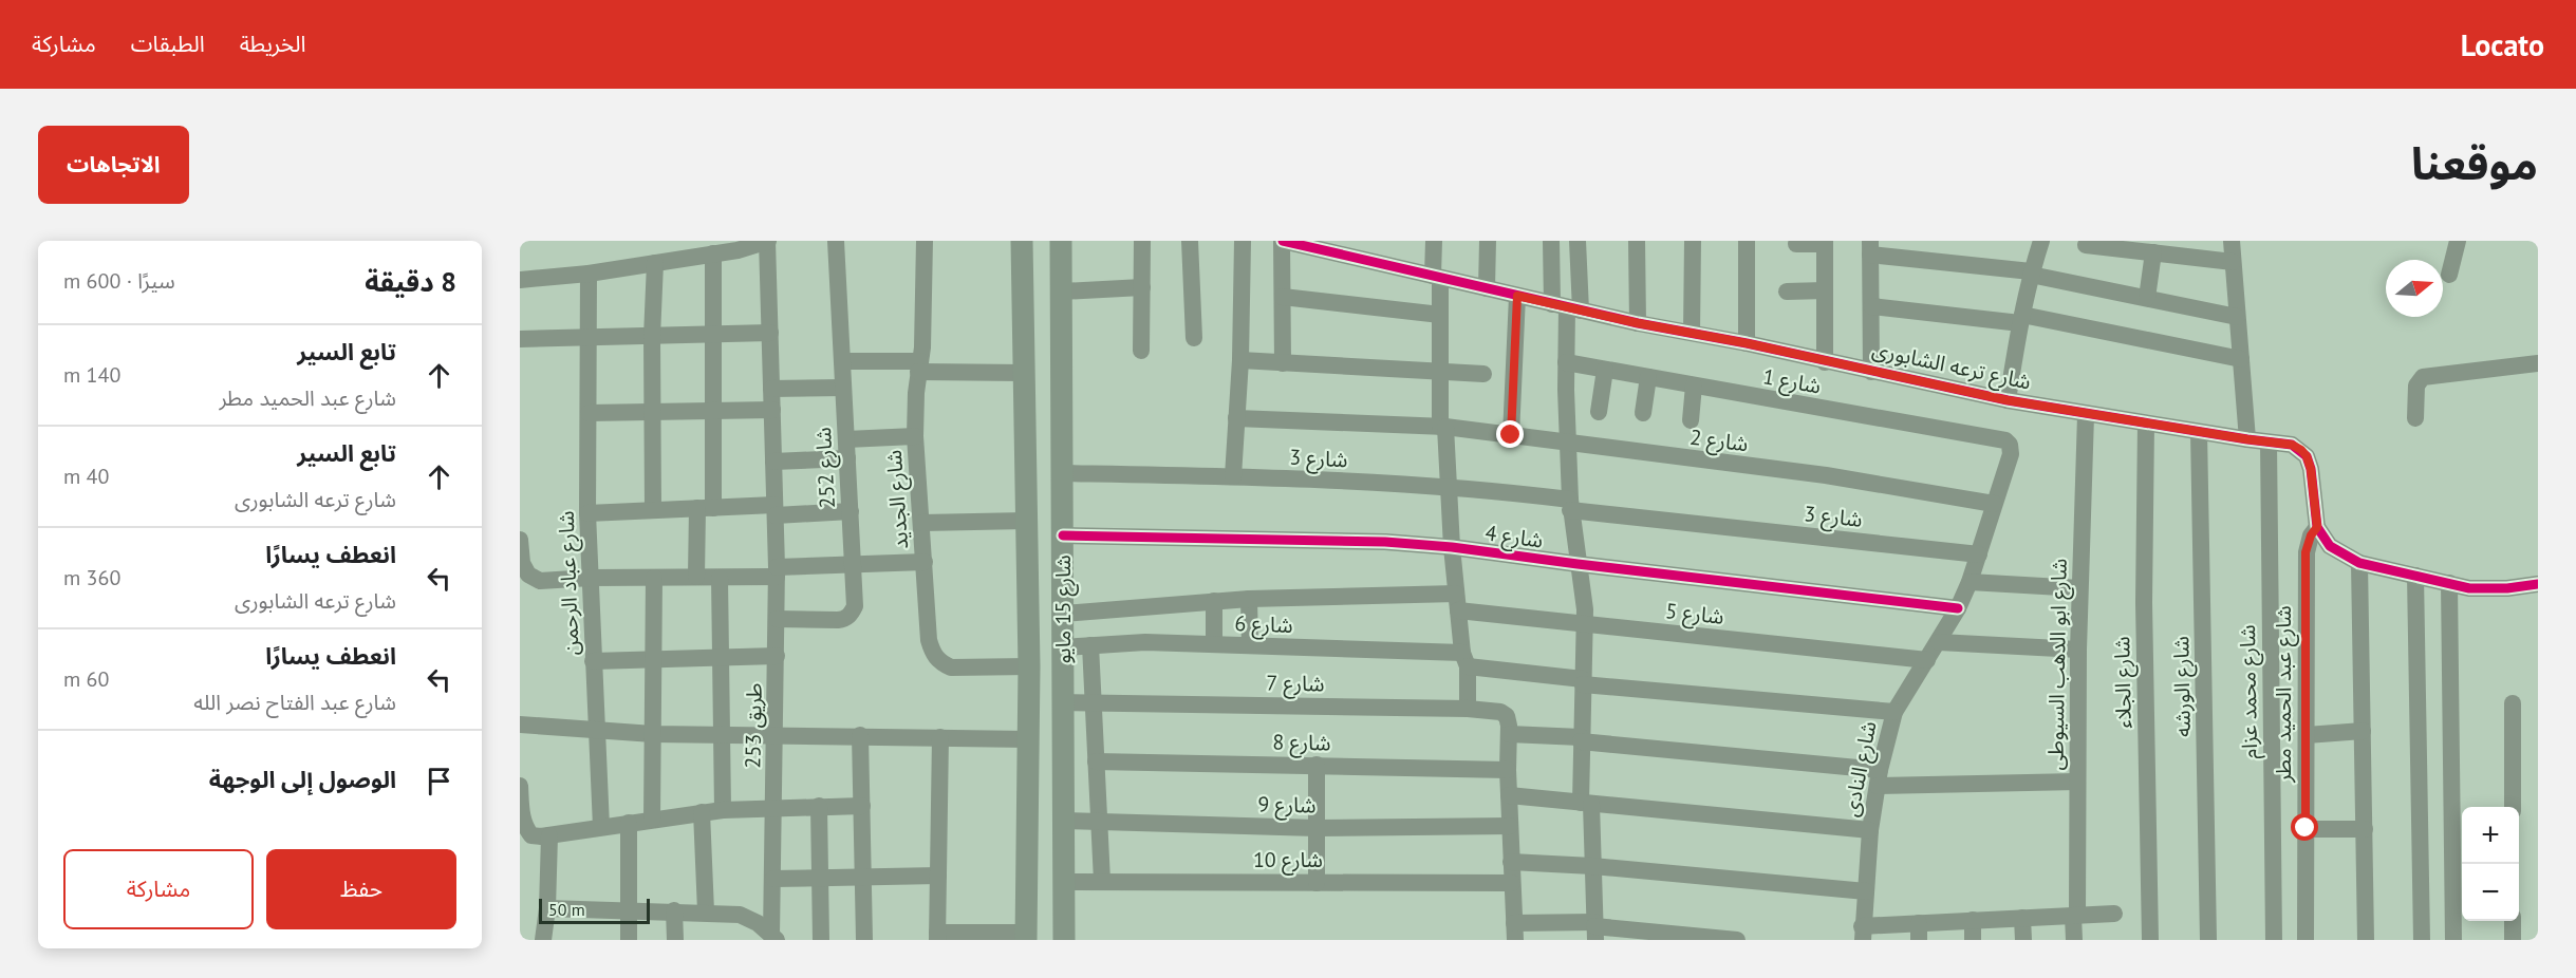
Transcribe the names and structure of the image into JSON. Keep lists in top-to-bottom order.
{
  "streets": {
    "main road": ["شارع 15 مايو"],
    "street": [
      "شارع ترعه الشابورى",
      "شارع 1",
      "شارع 2",
      "شارع 3",
      "شارع 252",
      "شارع الجديد",
      "شارع 4",
      "شارع عباد الرحمن",
      "شارع 5",
      "شارع 6",
      "شارع ابو الدهب السيوطى",
      "شارع الجلاء",
      "شارع 7",
      "شارع الورشه",
      "شارع محمد عزام",
      "شارع عبد الحميد مطر",
      "طريق 253",
      "شارع 8",
      "شارع النادى",
      "شارع 9",
      "شارع 10"
    ]
  },
  "crossings": [
    ["شارع ترعه الشابورى", "شارع ابو الدهب السيوطى"],
    ["شارع ترعه الشابورى", "شارع الجلاء"],
    ["شارع ترعه الشابورى", "شارع الورشه"],
    ["شارع ترعه الشابورى", "شارع محمد عزام"],
    ["شارع ترعه الشابورى", "شارع عبد الحميد مطر"],
    ["شارع 1", "شارع النادى"],
    ["شارع 2", "شارع النادى"],
    ["شارع 3", "شارع 15 مايو"],
    ["شارع 3", "شارع النادى"],
    ["شارع 252", "طريق 253"],
    ["شارع الجديد", "شارع 15 مايو"],
    ["شارع 4", "شارع 15 مايو"],
    ["شارع 4", "شارع النادى"],
    ["شارع 15 مايو", "شارع 5"],
    ["شارع 15 مايو", "شارع 6"],
    ["شارع 15 مايو", "شارع 7"],
    ["شارع 15 مايو", "شارع 9"],
    ["شارع 15 مايو", "شارع 10"],
    ["شارع 5", "شارع النادى"],
    ["شارع 6", "شارع النادى"]
  ],
  "scale_bar": "50 m",
  "north": "right",
  "page": {
    "header": "Locato",
    "nav": ["الخريطة", "الطبقات", "مشاركة"],
    "title": "موقعنا",
    "buttons": [
      "الاتجاهات",
      ["حفظ", "مشاركة"]
    ],
    "heading": ["8 دقيقة", "سيرًا · 600 m"],
    "list": [
      ["تابع السير", "شارع عبد الحميد مطر", "140 m"],
      ["تابع السير", "شارع ترعه الشابورى", "40 m"],
      ["انعطف يسارًا", "شارع ترعه الشابورى", "360 m"],
      ["انعطف يسارًا", "شارع عبد الفتاح نصر الله", "60 m"],
      "الوصول إلى الوجهة"
    ],
    "map_buttons": ["+", "−"],
    "scale": "50 m"
  }
}
